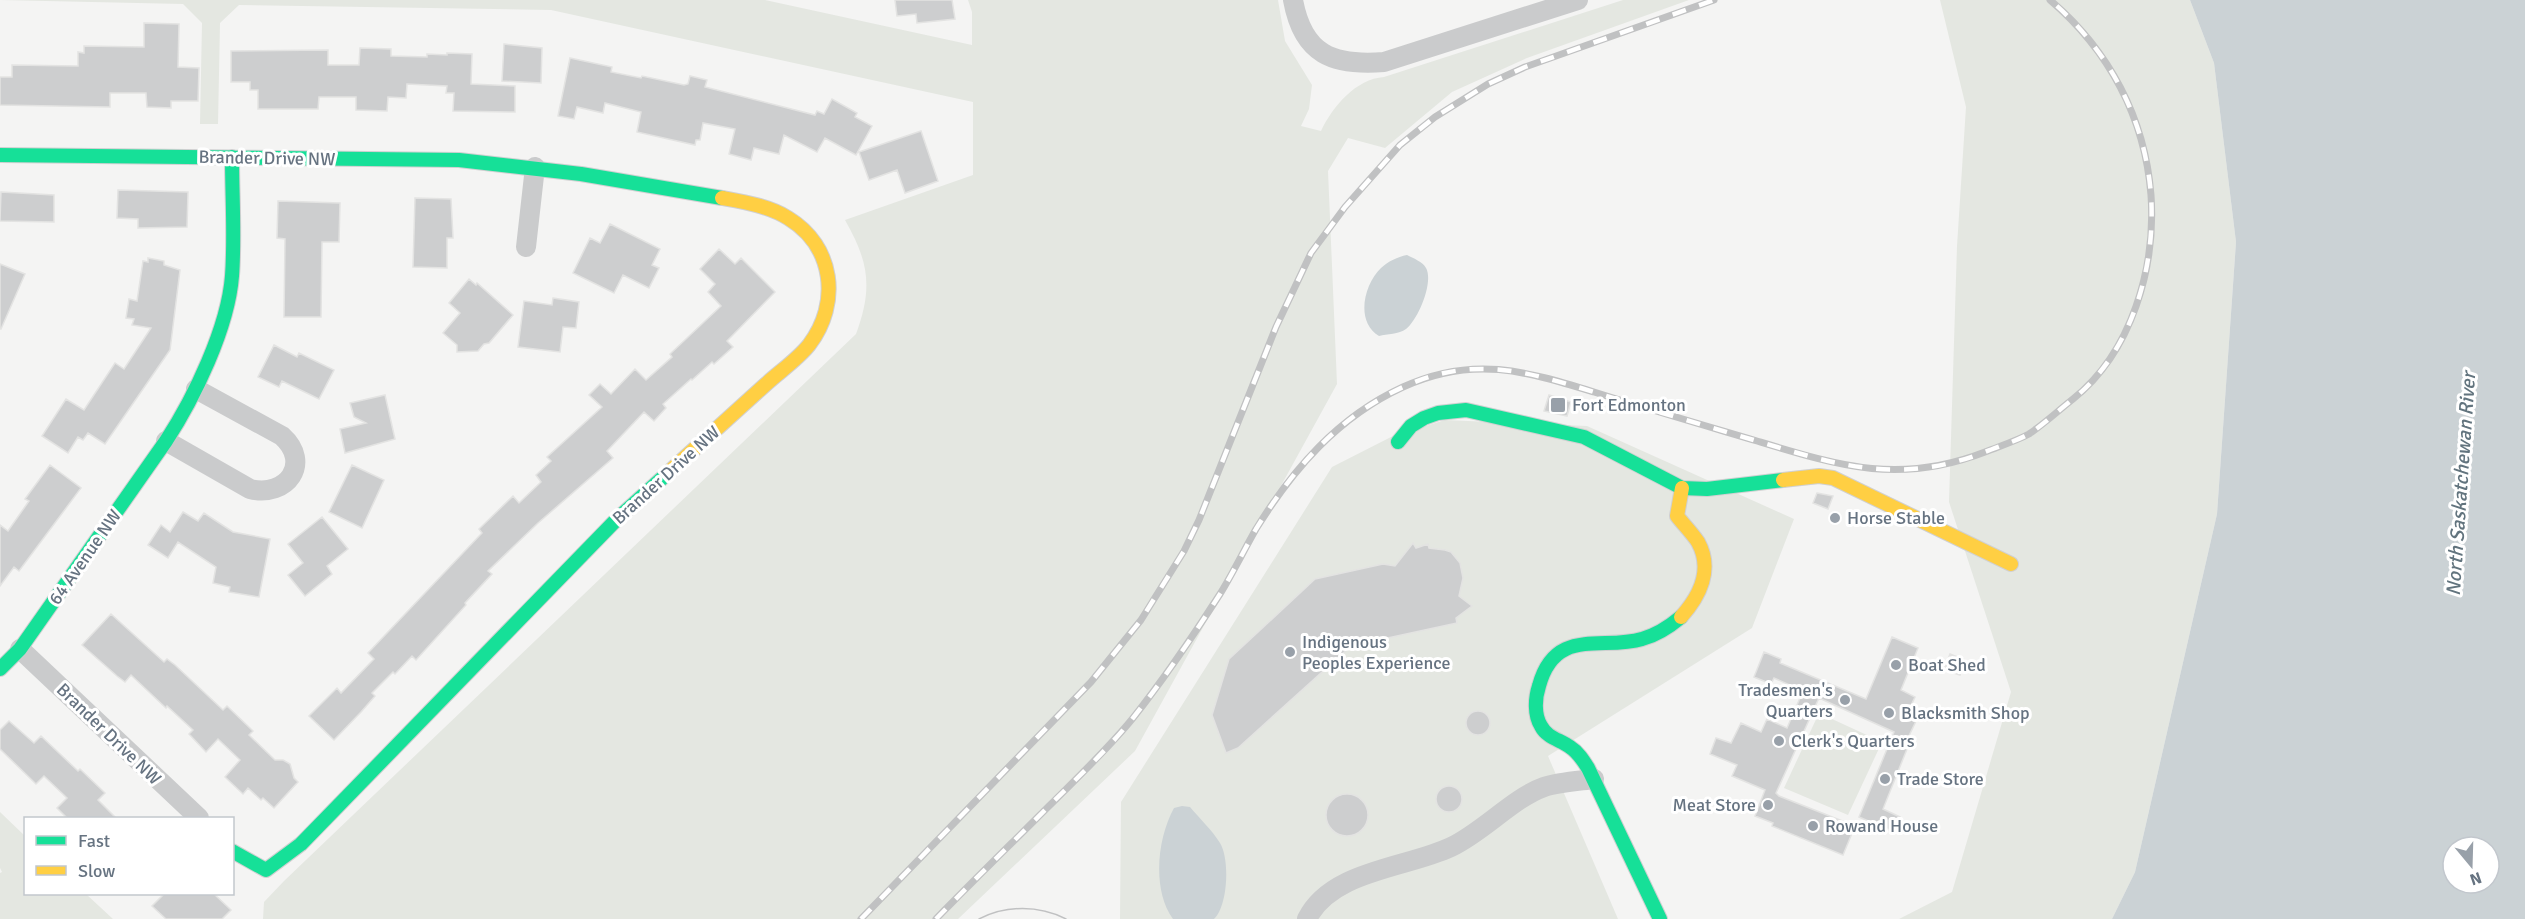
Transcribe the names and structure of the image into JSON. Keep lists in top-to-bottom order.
{
  "streets": {
    "street": ["Brander Drive NW", "64 Avenue NW"]
  },
  "crossings": [
    ["Brander Drive NW", "64 Avenue NW"]
  ],
  "water": ["North Saskatchewan River"],
  "places": {
    "transit": ["Fort Edmonton"],
    "other": [
      "Horse Stable",
      "Indigenous Peoples Experience",
      "Boat Shed",
      "Tradesmen's Quarters",
      "Blacksmith Shop",
      "Clerk's Quarters",
      "Trade Store",
      "Meat Store",
      "Rowand House"
    ]
  },
  "legend": ["Fast", "Slow"],
  "north": "bottom"
}
